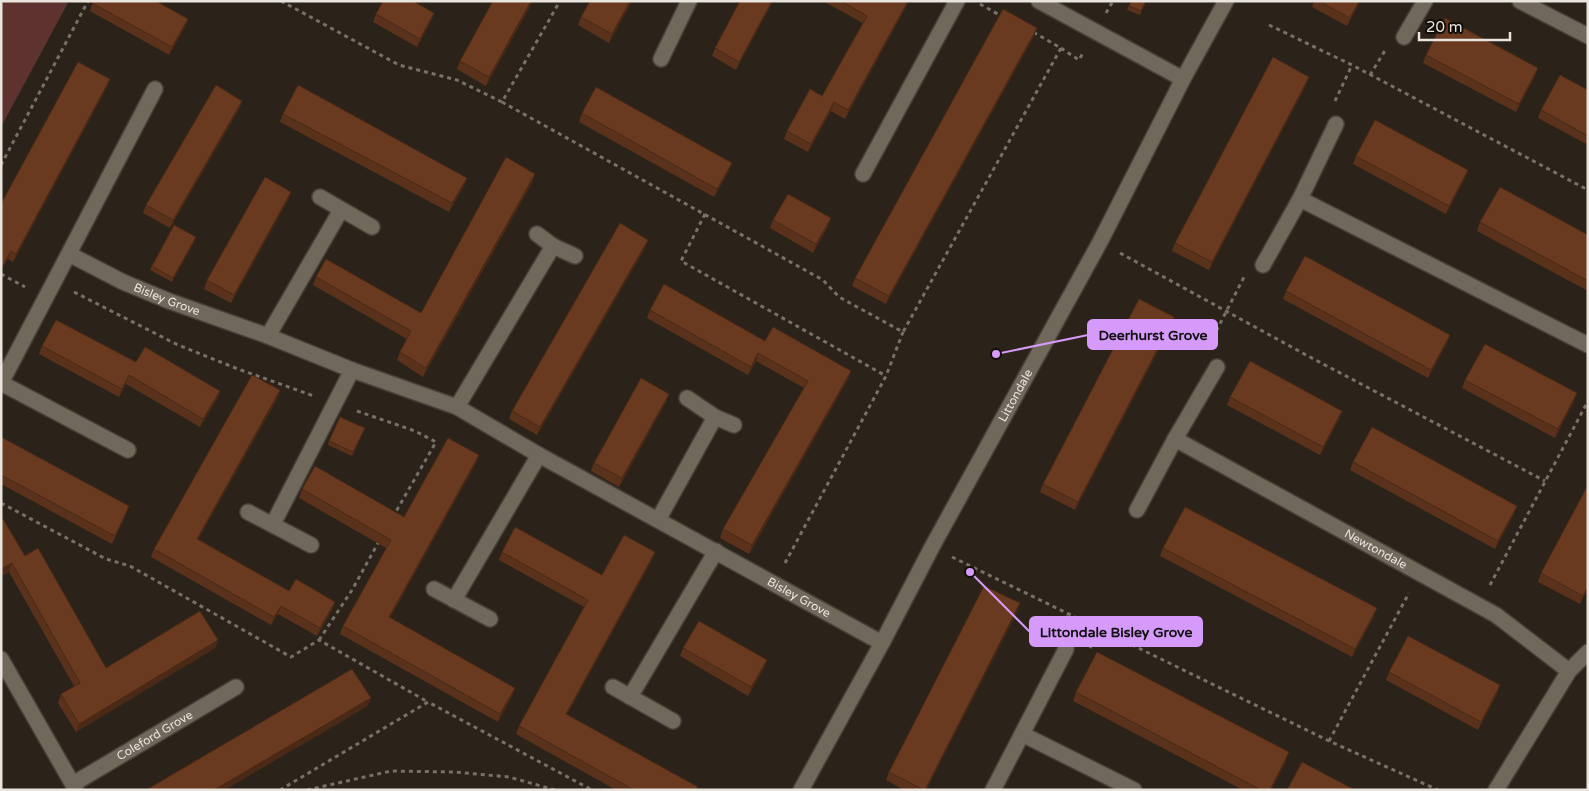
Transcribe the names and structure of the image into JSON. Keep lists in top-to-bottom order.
{
  "streets": {
    "street": [
      "Bisley Grove",
      "Littondale",
      "Newtondale",
      "Coleford Grove"
    ]
  },
  "crossings": [
    ["Bisley Grove", "Littondale"]
  ],
  "places": ["Deerhurst Grove", "Littondale Bisley Grove"],
  "scale_bar": "20 m"
}
